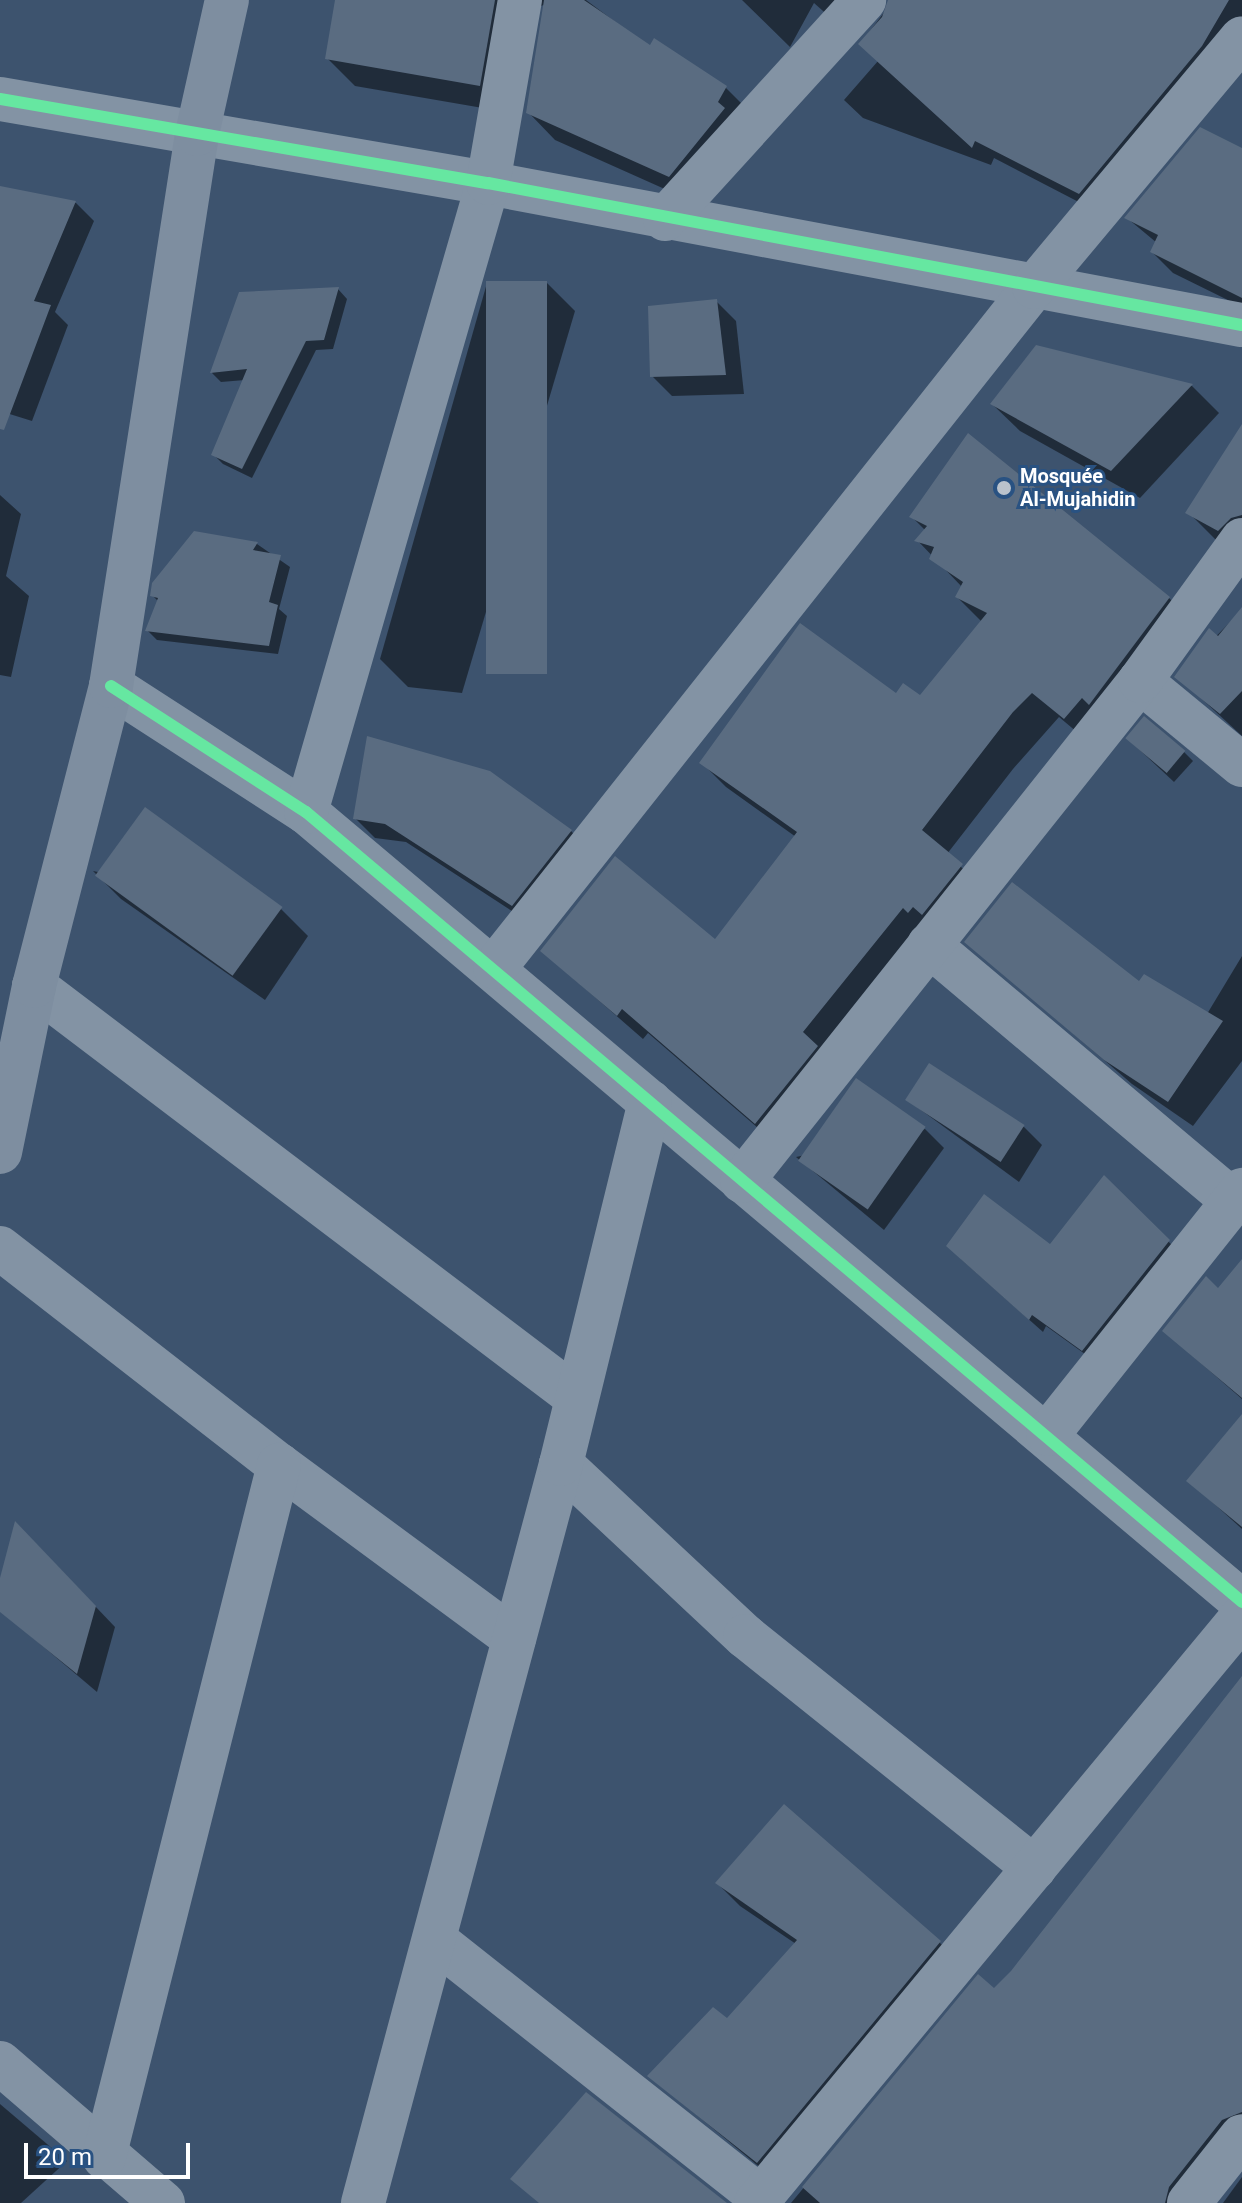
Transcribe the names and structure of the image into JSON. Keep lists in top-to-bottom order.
{
  "places": ["Mosquée Al-Mujahidin"],
  "scale_bar": "20 m"
}
